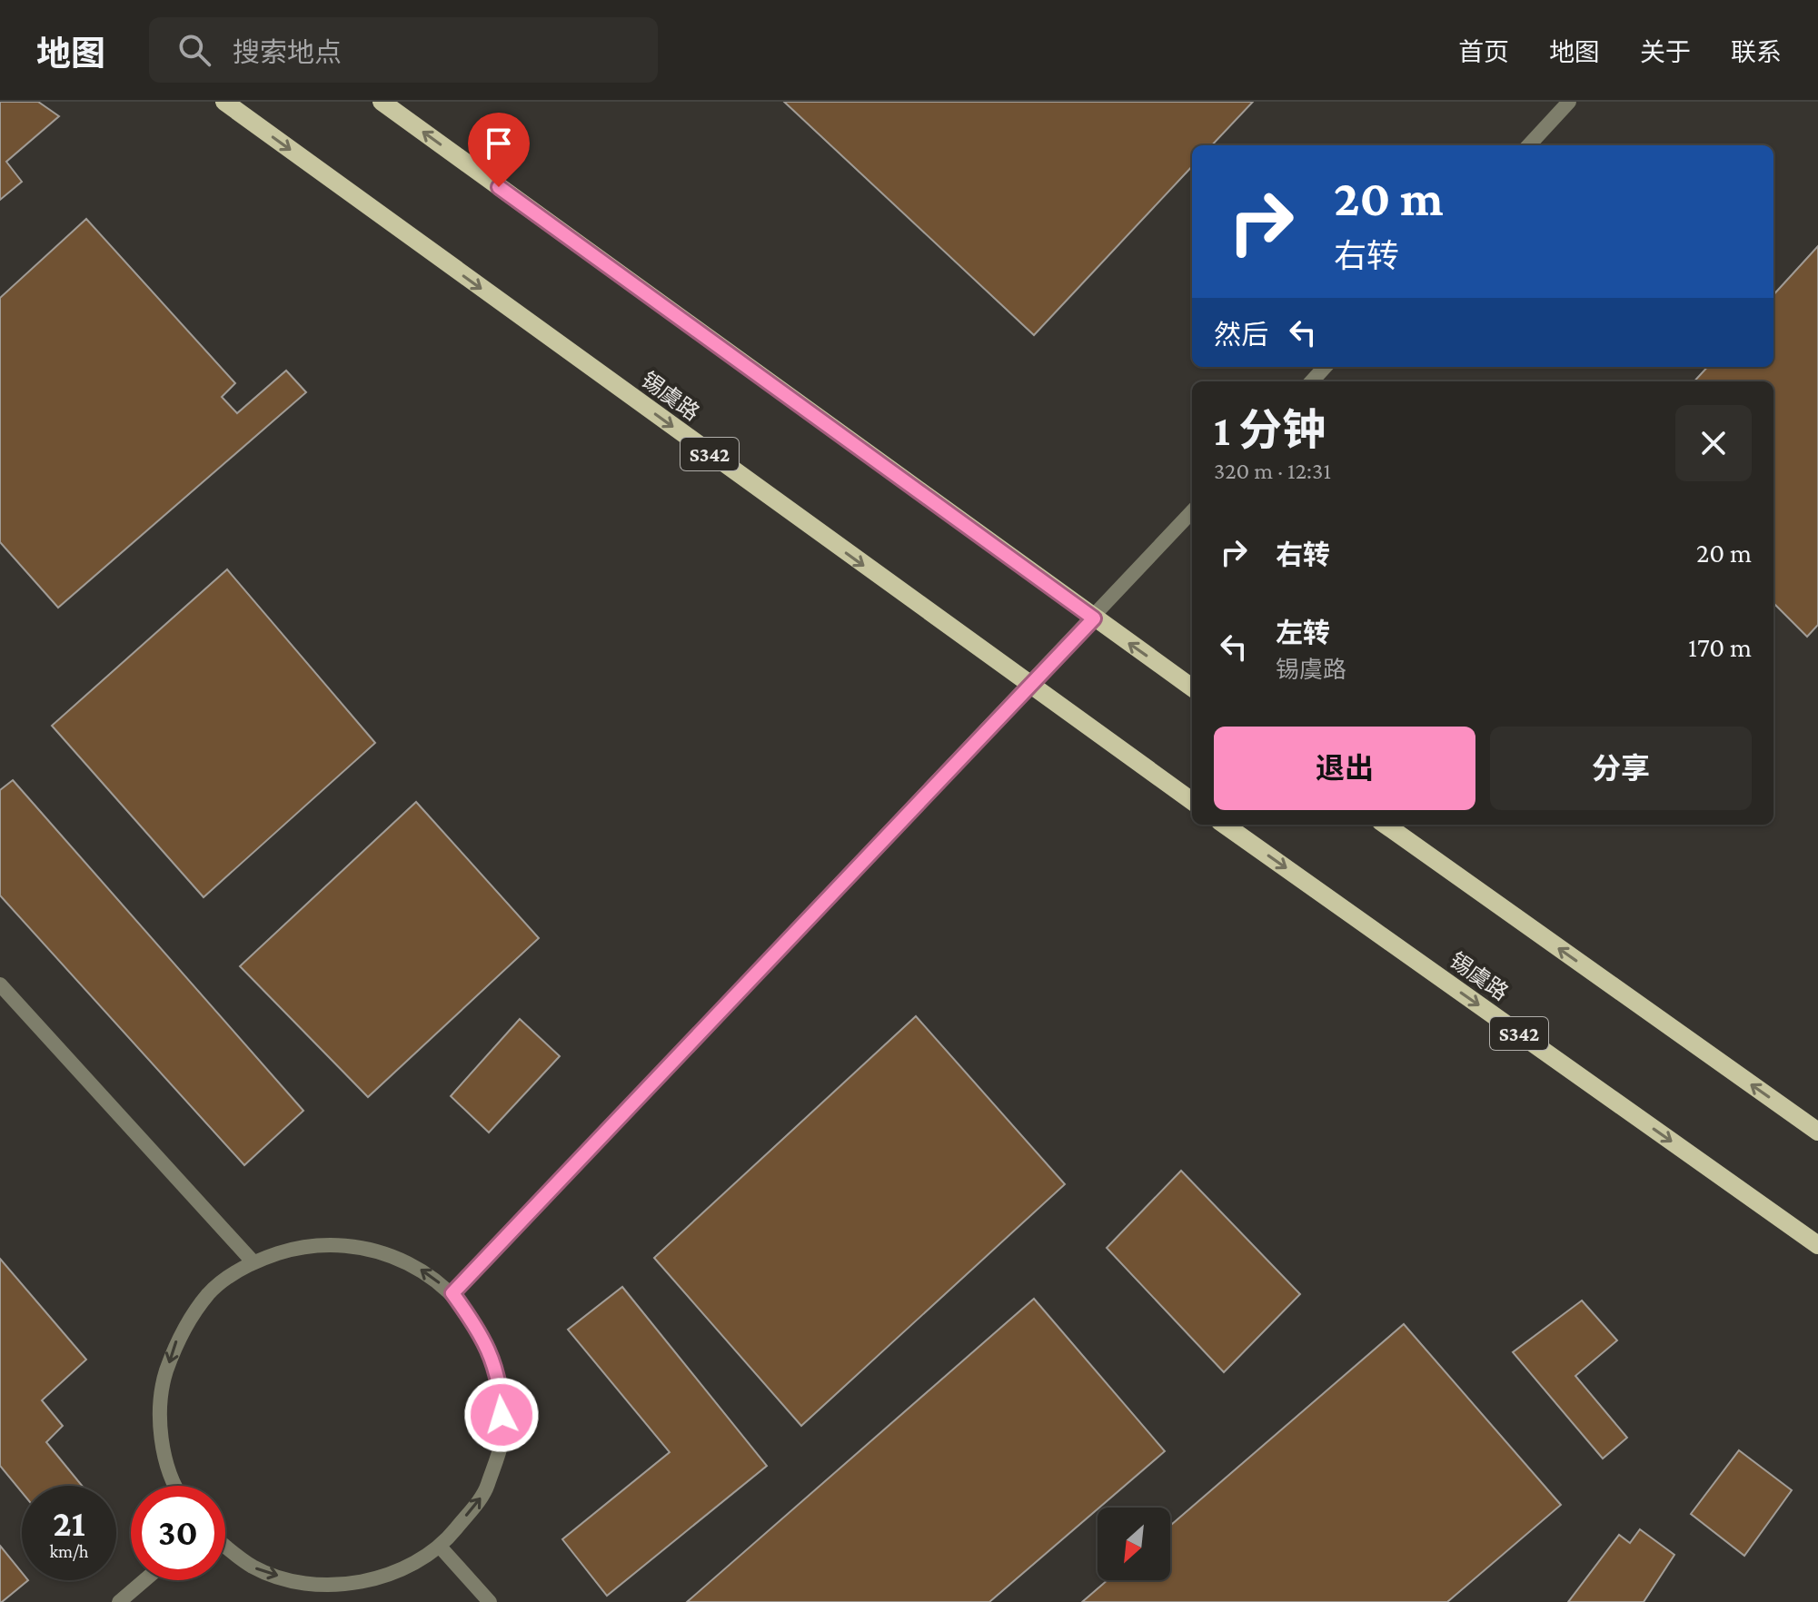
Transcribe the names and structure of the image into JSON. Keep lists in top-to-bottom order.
{
  "streets": {
    "main road": ["锡虞路", "S342"]
  },
  "north": "bottom left",
  "page": {
    "header": "地图",
    "search": "搜索地点",
    "nav": [
      "首页",
      "地图",
      "关于",
      "联系"
    ],
    "turn": ["20 m", "右转"],
    "then": "然后",
    "heading": ["1 分钟", "320 m · 12:31"],
    "list": [
      {
        "name": "右转",
        "value": "20 m"
      },
      {
        "name": "左转",
        "note": "锡虞路",
        "value": "170 m"
      }
    ],
    "buttons": ["退出", "分享"],
    "speed": "21 km/h",
    "limit": "30"
  }
}
